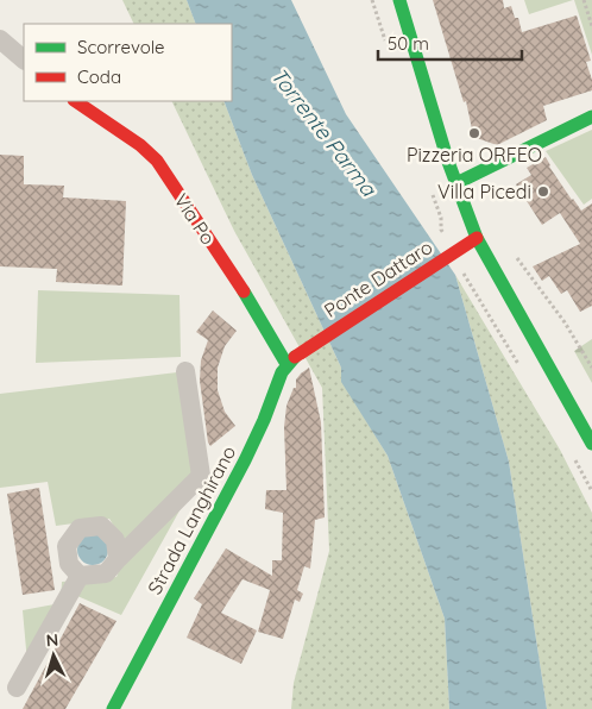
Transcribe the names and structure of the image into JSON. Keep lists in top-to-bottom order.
{
  "streets": {
    "street": ["Via Po", "Ponte Dattaro", "Strada Langhirano"]
  },
  "crossings": [
    ["Via Po", "Strada Langhirano"],
    ["Ponte Dattaro", "Strada Langhirano"]
  ],
  "water": ["Torrente Parma"],
  "places": ["Pizzeria ORFEO", "Villa Picedi"],
  "legend": ["Scorrevole", "Coda"],
  "scale_bar": "50 m",
  "north": "top"
}
